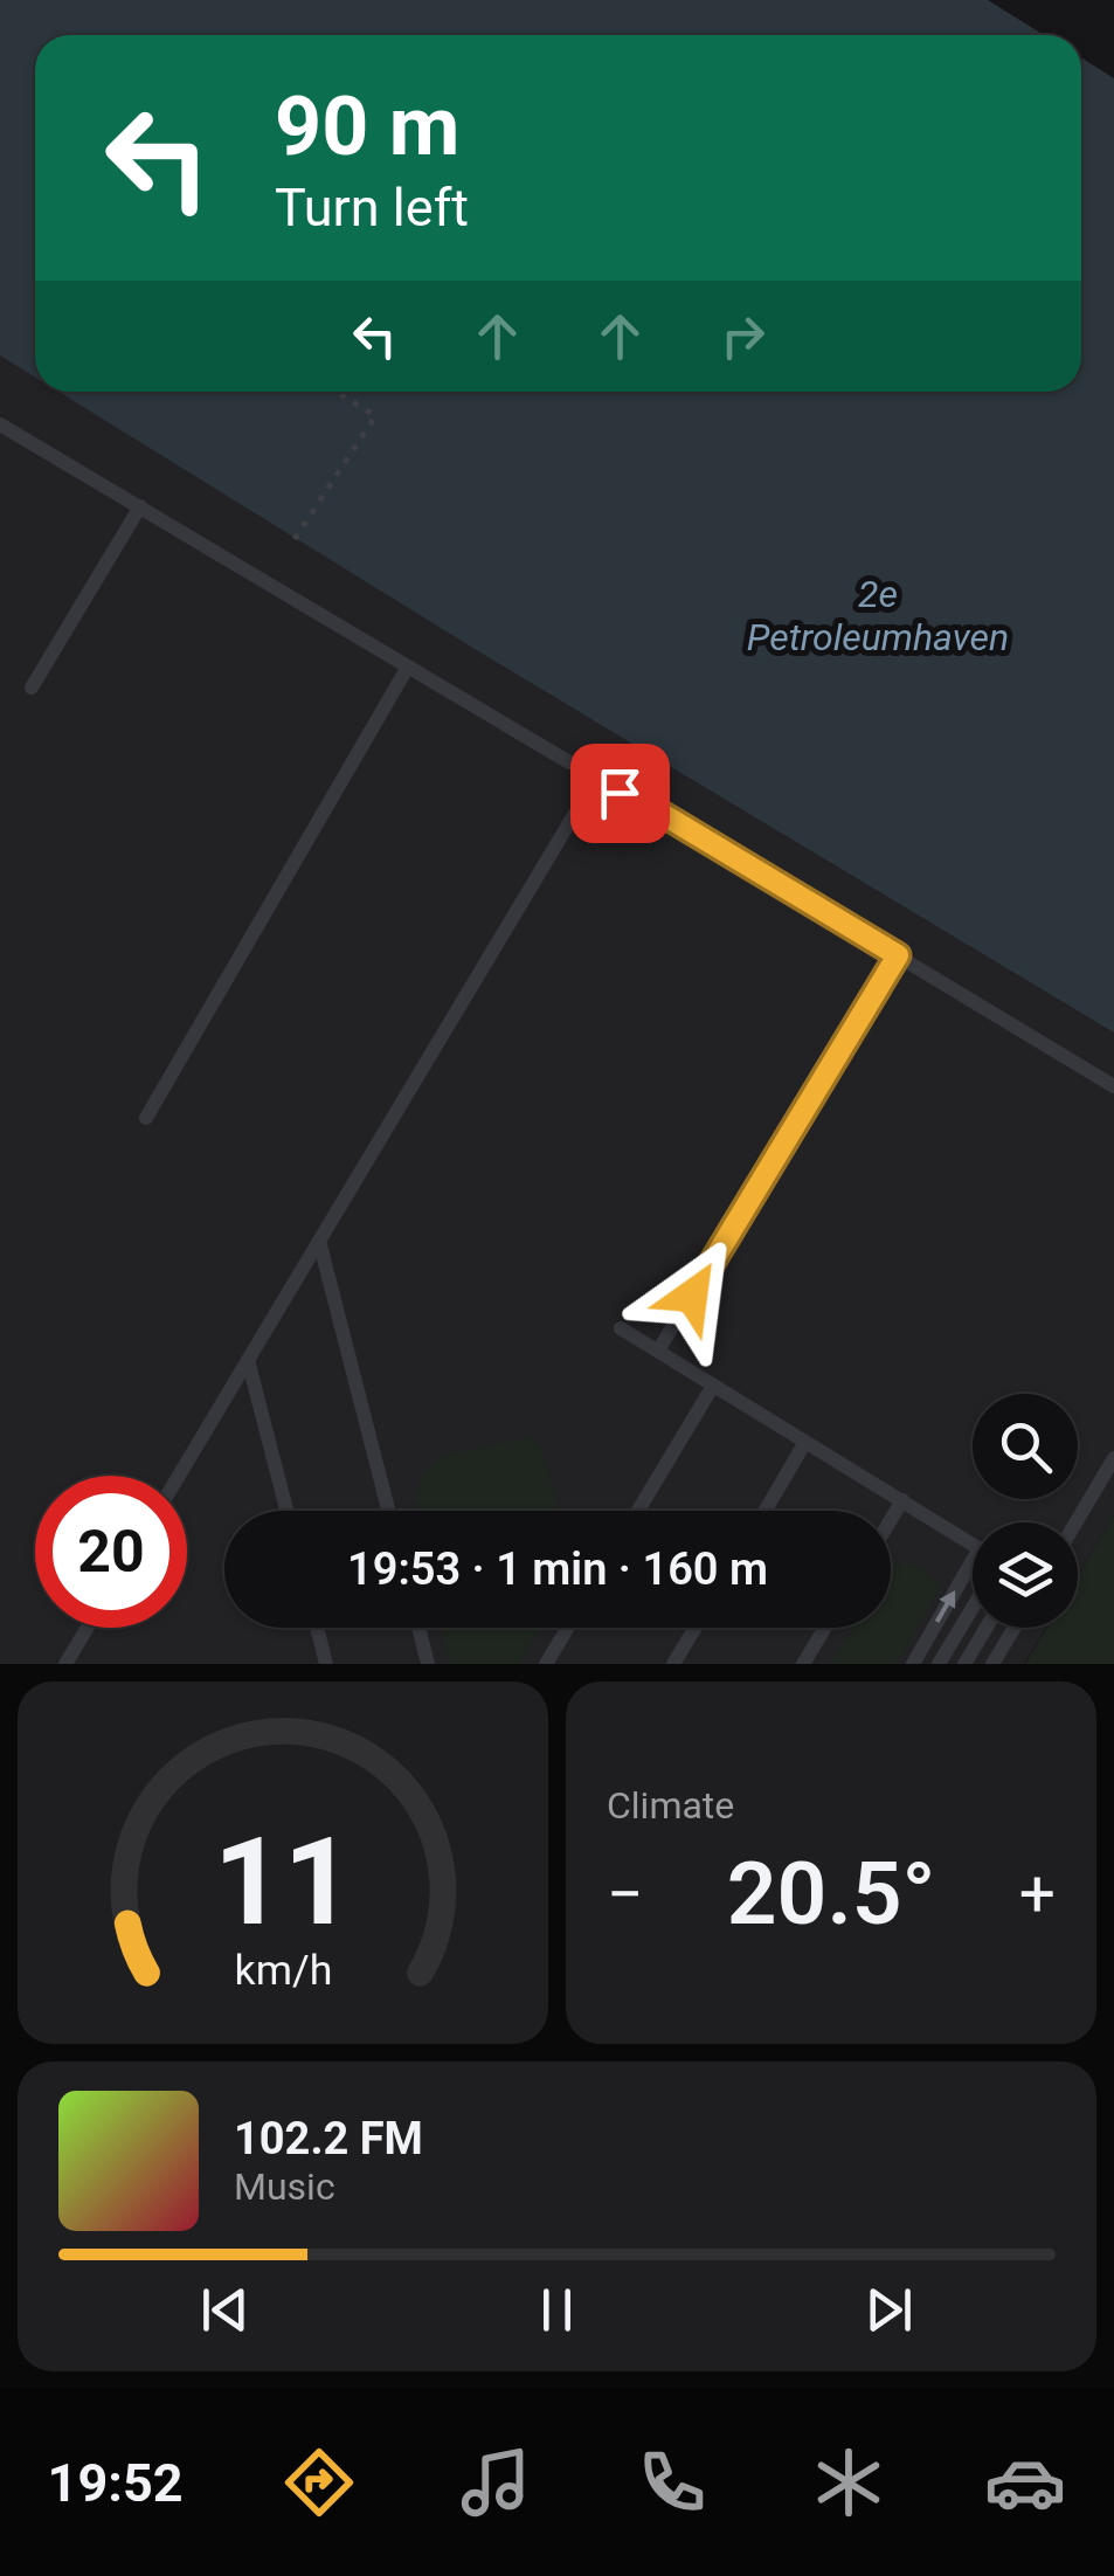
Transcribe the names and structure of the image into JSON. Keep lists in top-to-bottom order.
{
  "water": ["2e Petroleumhaven"],
  "page": {
    "turn": ["90 m", "Turn left"],
    "limit": "20",
    "trip": "19:53 · 1 min · 160 m",
    "tile": "Climate",
    "heat": ["−", "20.5°", "+"],
    "song": ["102.2 FM", "Music"],
    "tabs": "19:52",
    "gauge": ["11", "km/h"]
  }
}
